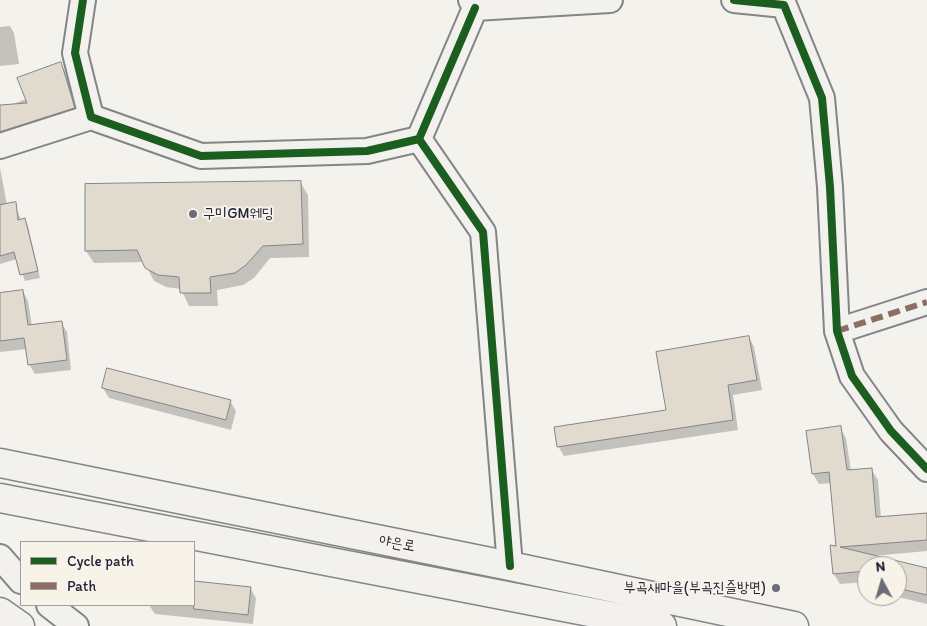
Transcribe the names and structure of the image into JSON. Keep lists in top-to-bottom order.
{
  "streets": {
    "main road": ["야은로"]
  },
  "places": ["구미GM웨딩", "부곡새마을(부곡진즐방면)"],
  "legend": ["Cycle path", "Path"],
  "north": "top"
}
